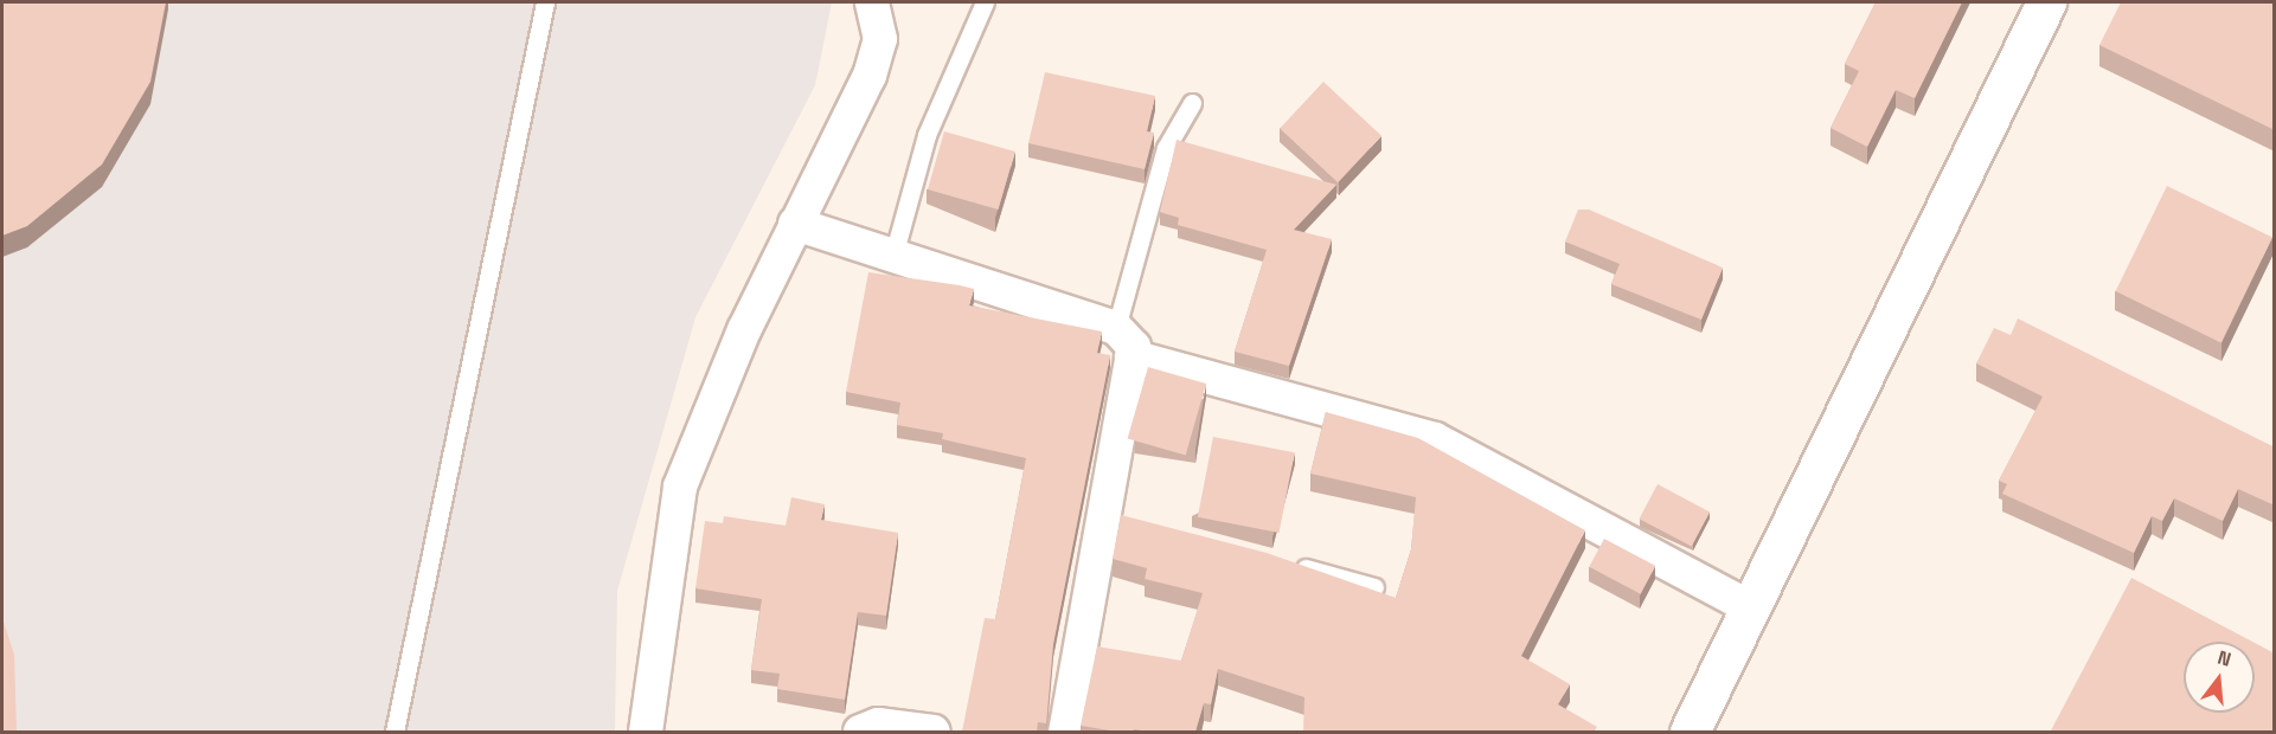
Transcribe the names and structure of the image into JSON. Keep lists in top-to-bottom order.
{
  "north": "top"
}
